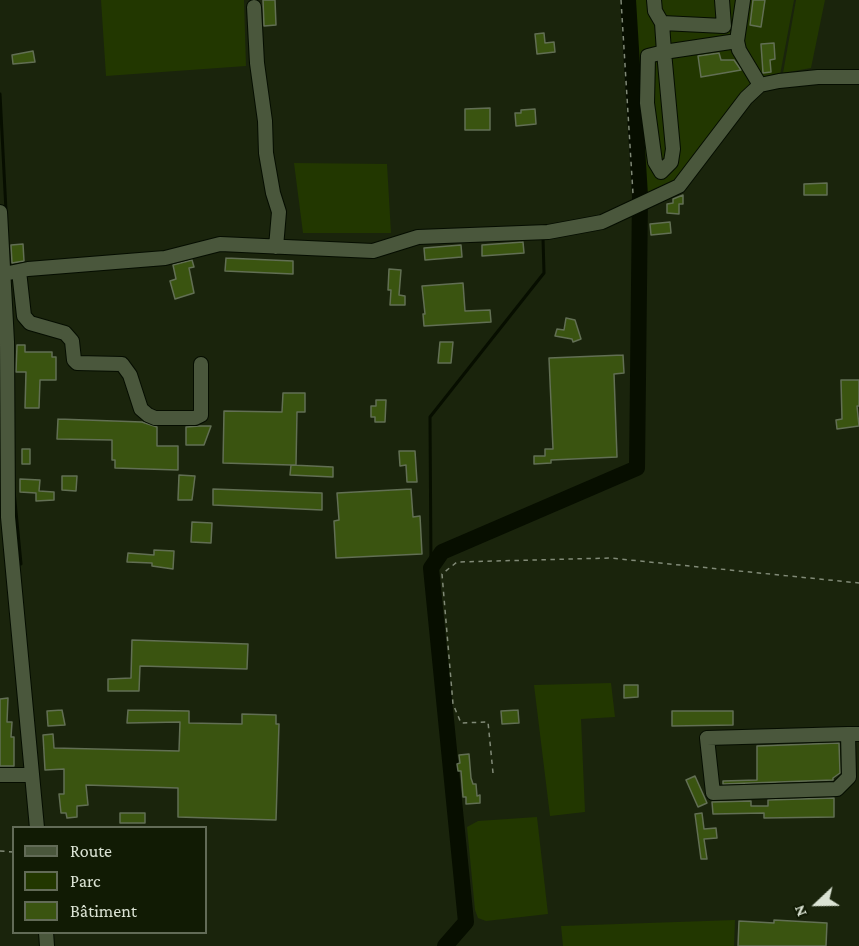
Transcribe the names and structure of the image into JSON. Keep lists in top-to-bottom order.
{
  "legend": ["Route", "Parc", "Bâtiment"],
  "north": "left"
}
